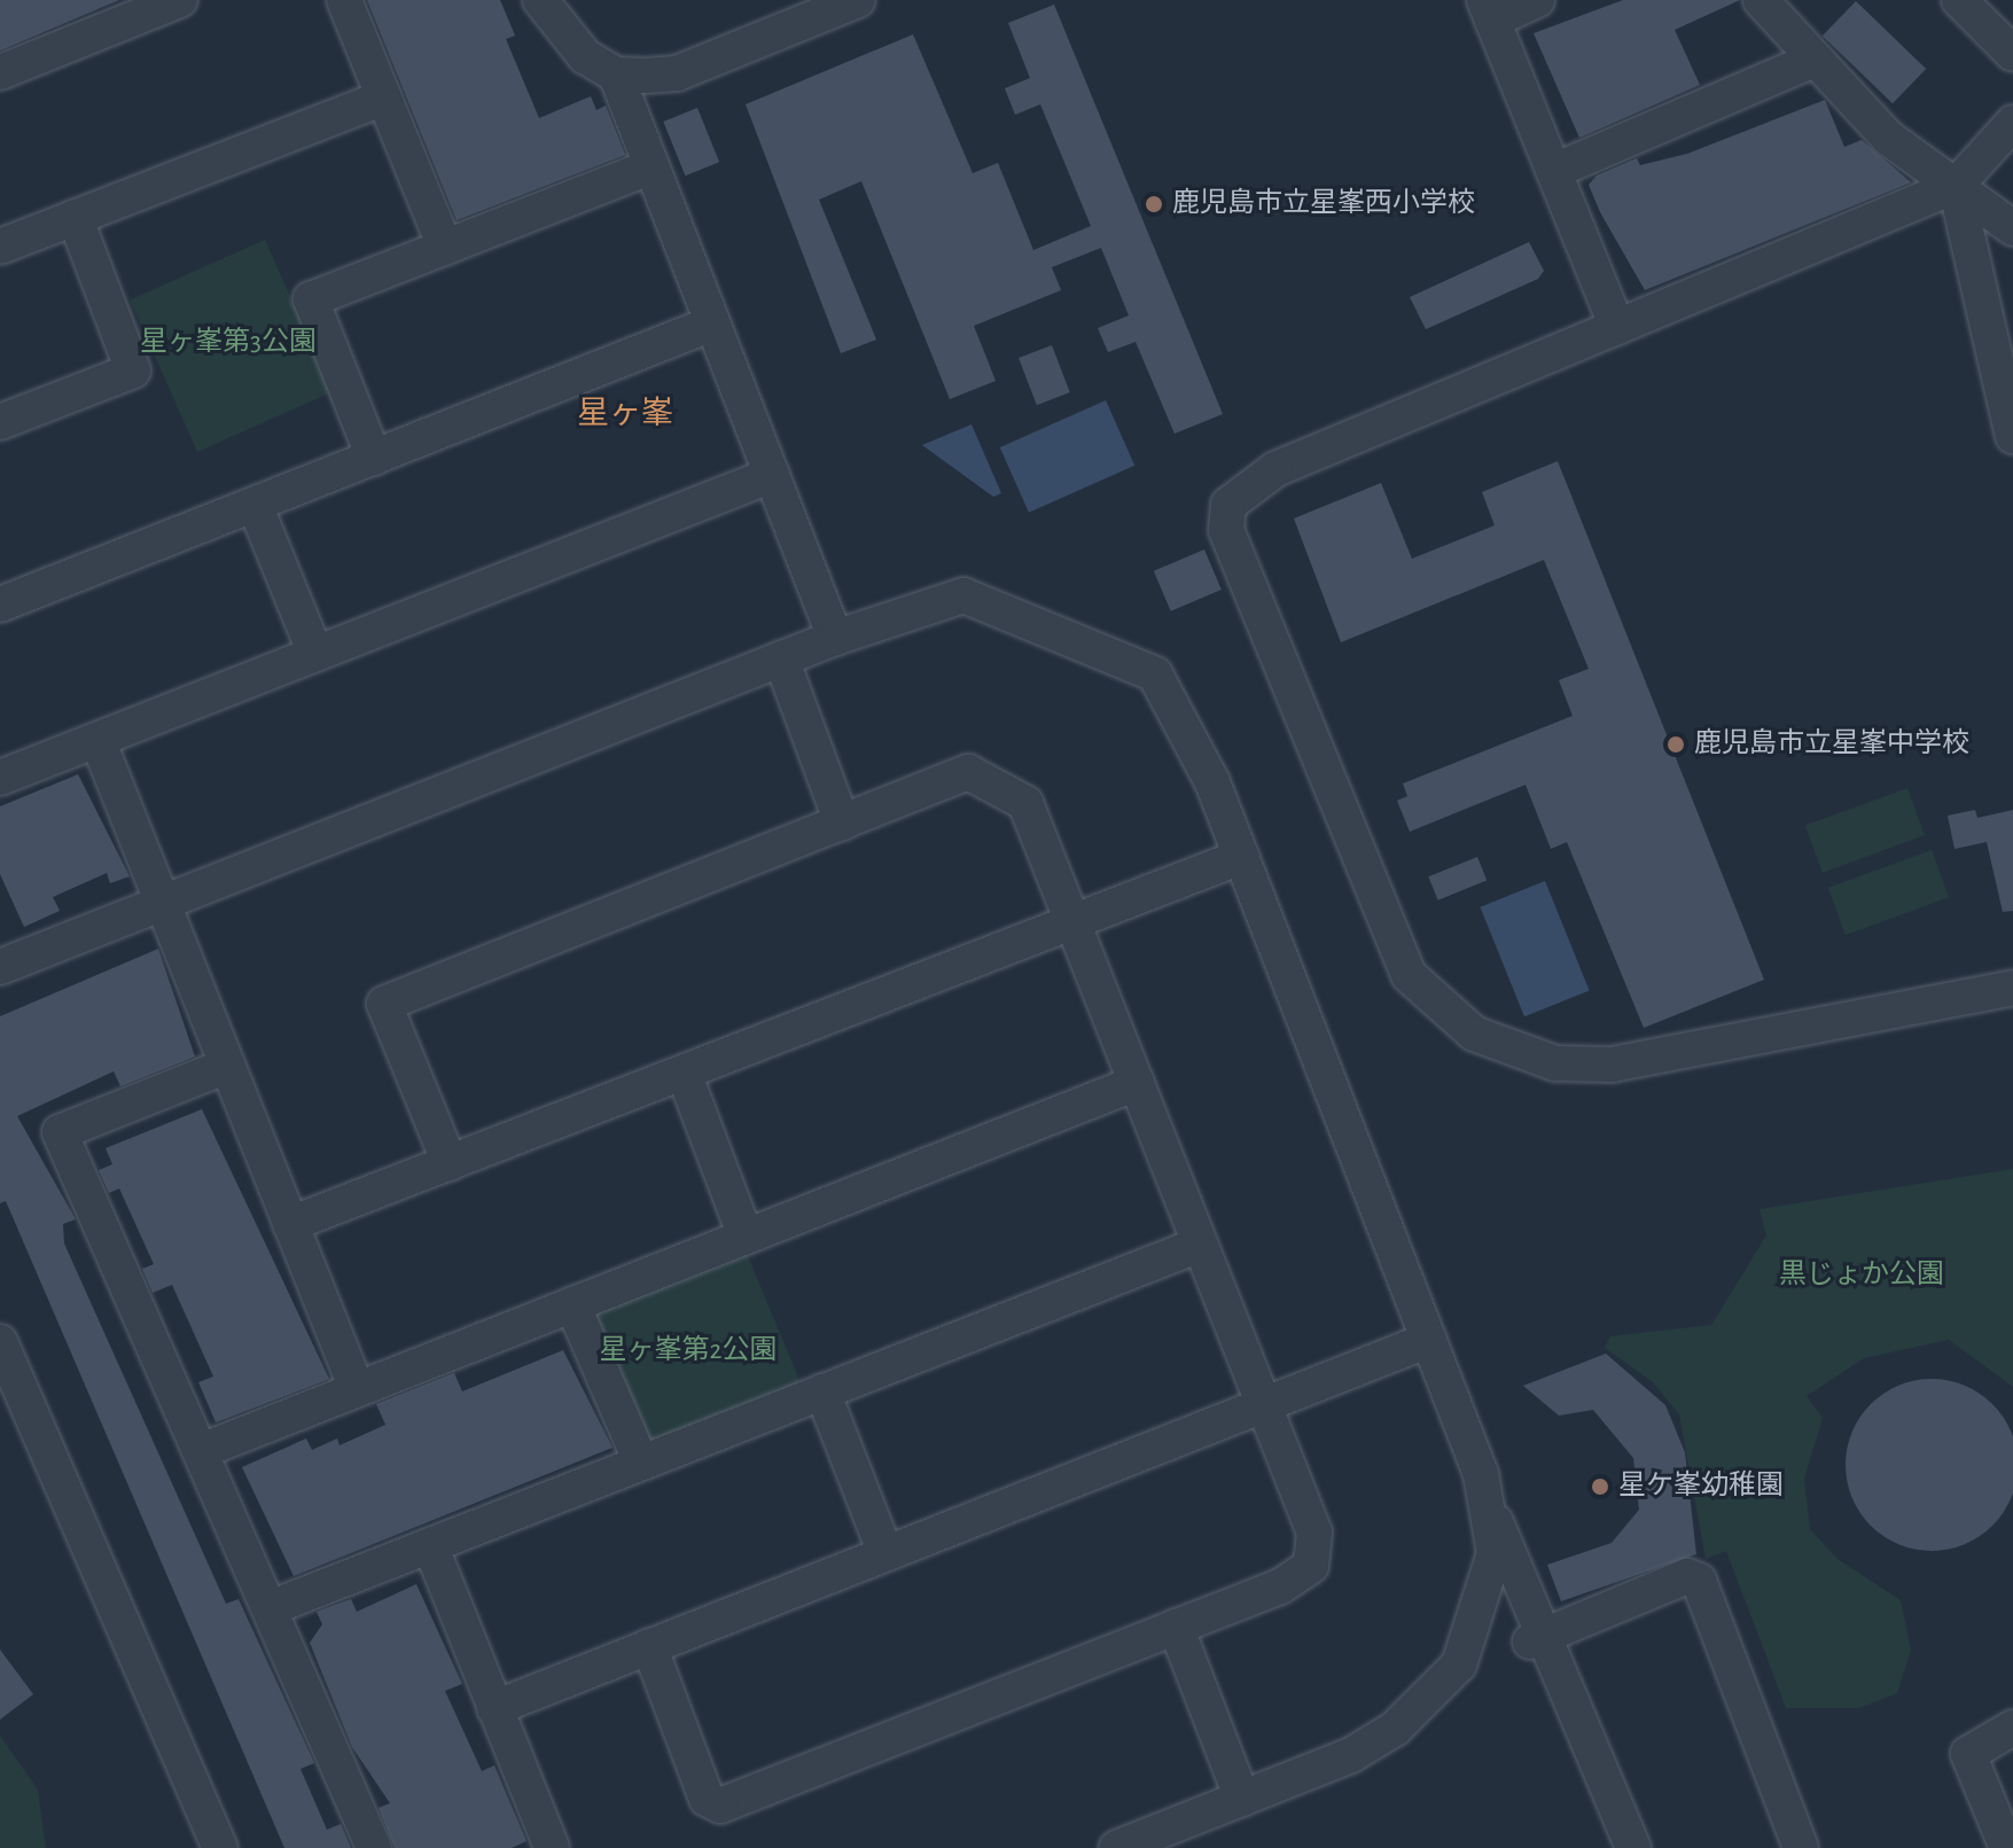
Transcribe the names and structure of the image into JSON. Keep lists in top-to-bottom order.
{
  "districts": ["星ヶ峯"],
  "parks": ["星ヶ峯第3公園", "黒じょか公園", "星ヶ峯第2公園"],
  "places": ["鹿児島市立星峯西小学校", "鹿児島市立星峯中学校", "星ケ峯幼稚園"]
}
